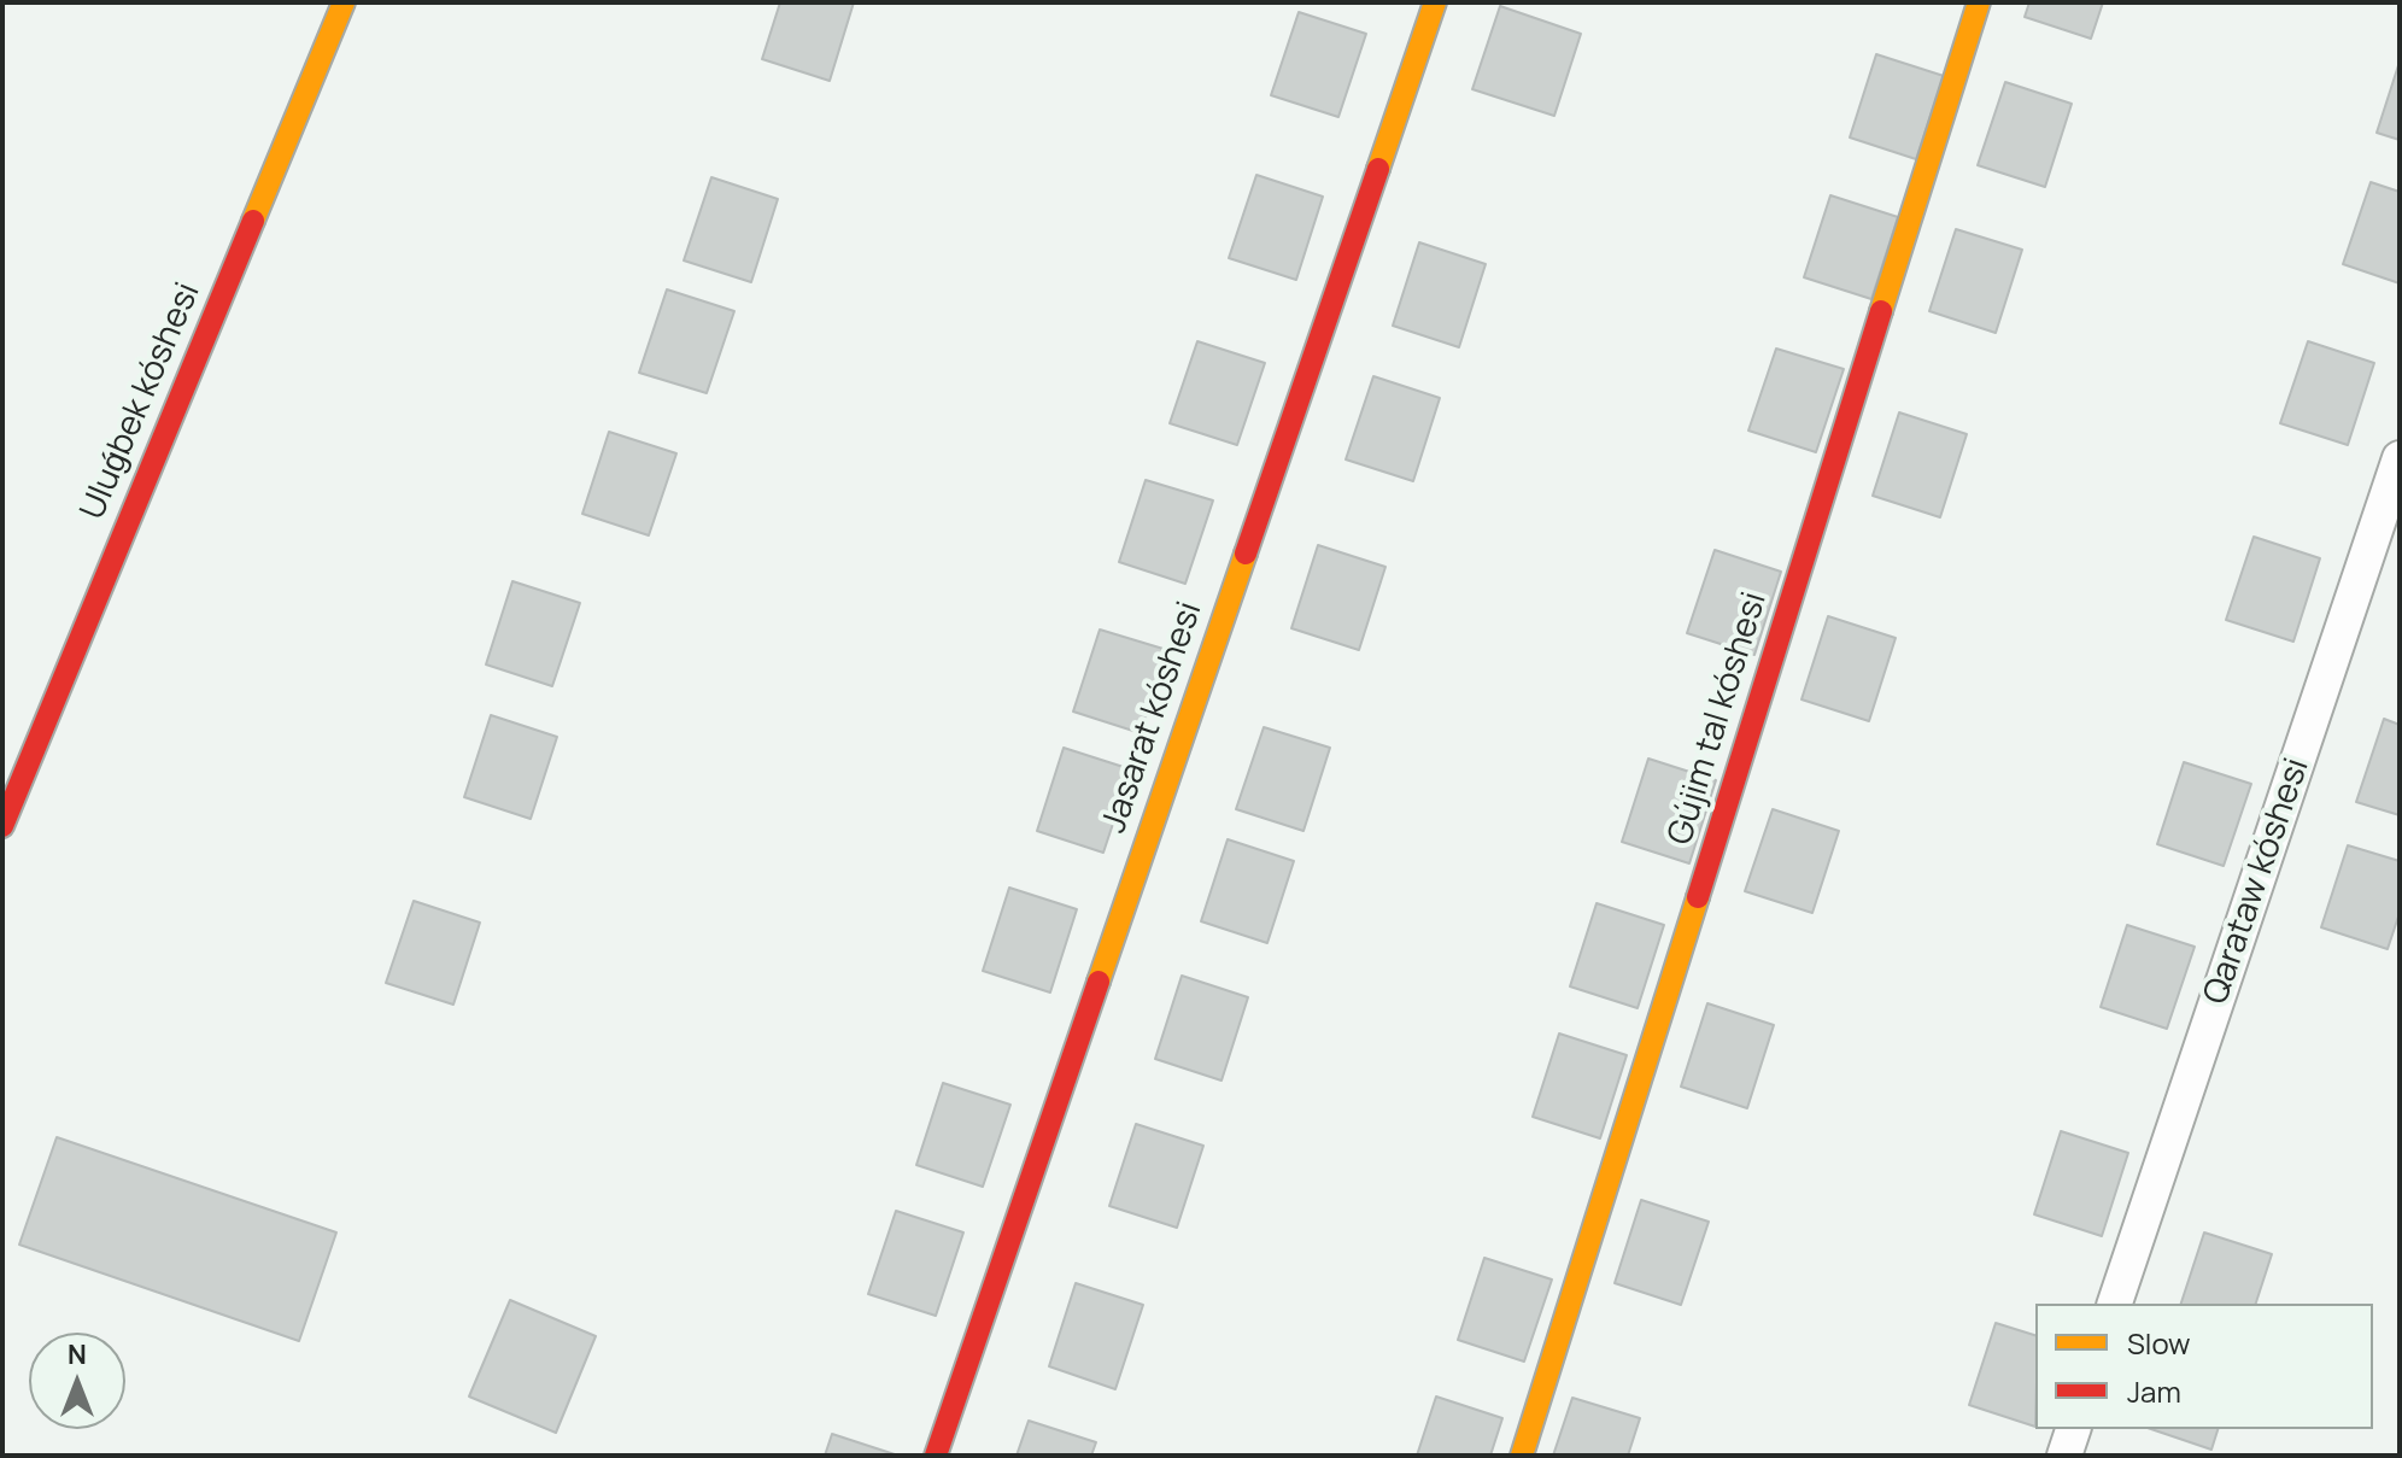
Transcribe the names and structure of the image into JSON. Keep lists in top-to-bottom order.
{
  "streets": {
    "street": [
      "Uluǵbek kóshesi",
      "Jasarat kóshesi",
      "Gújim tal kóshesi",
      "Qarataw kóshesi"
    ]
  },
  "legend": ["Slow", "Jam"],
  "north": "top"
}
